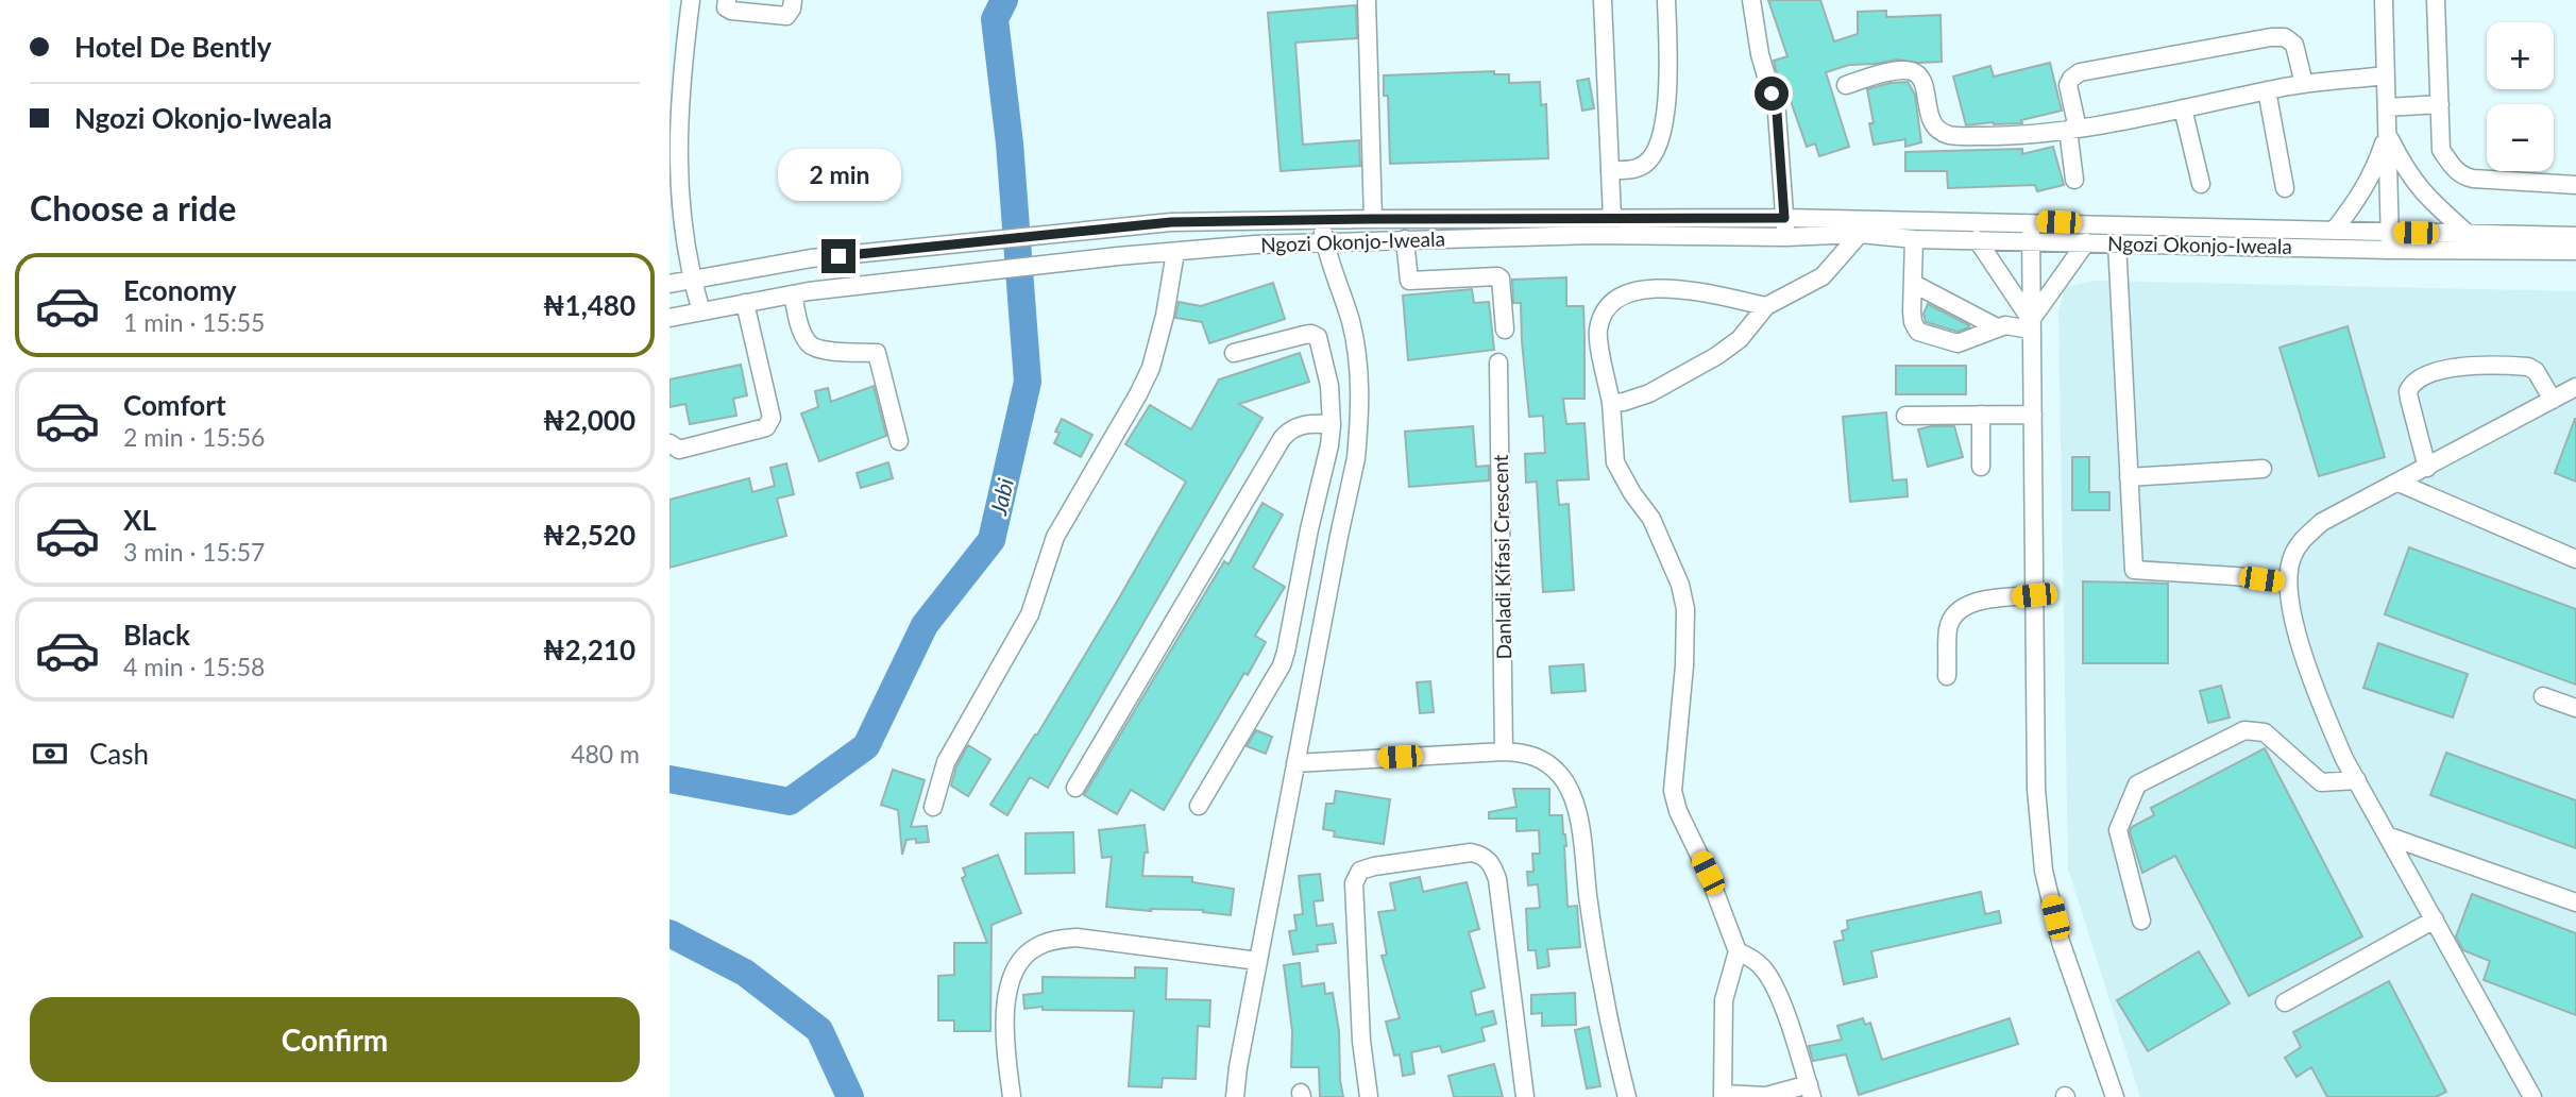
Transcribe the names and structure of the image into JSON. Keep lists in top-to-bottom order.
{
  "streets": {
    "street": ["Ngozi Okonjo-Iweala", "Danladi Kifasi Crescent"]
  },
  "water": ["Jabi"],
  "page": {
    "banner": ["Hotel De Bently", "Ngozi Okonjo-Iweala"],
    "map_buttons": ["+", "−"],
    "bubble": "2 min",
    "heading": "Choose a ride",
    "list": [
      {
        "name": "Economy",
        "note": "1 min · 15:55",
        "value": "₦1,480"
      },
      {
        "name": "Comfort",
        "note": "2 min · 15:56",
        "value": "₦2,000"
      },
      {
        "name": "XL",
        "note": "3 min · 15:57",
        "value": "₦2,520"
      },
      {
        "name": "Black",
        "note": "4 min · 15:58",
        "value": "₦2,210"
      }
    ],
    "pay": ["Cash", "480 m"],
    "buttons": "Confirm"
  }
}
